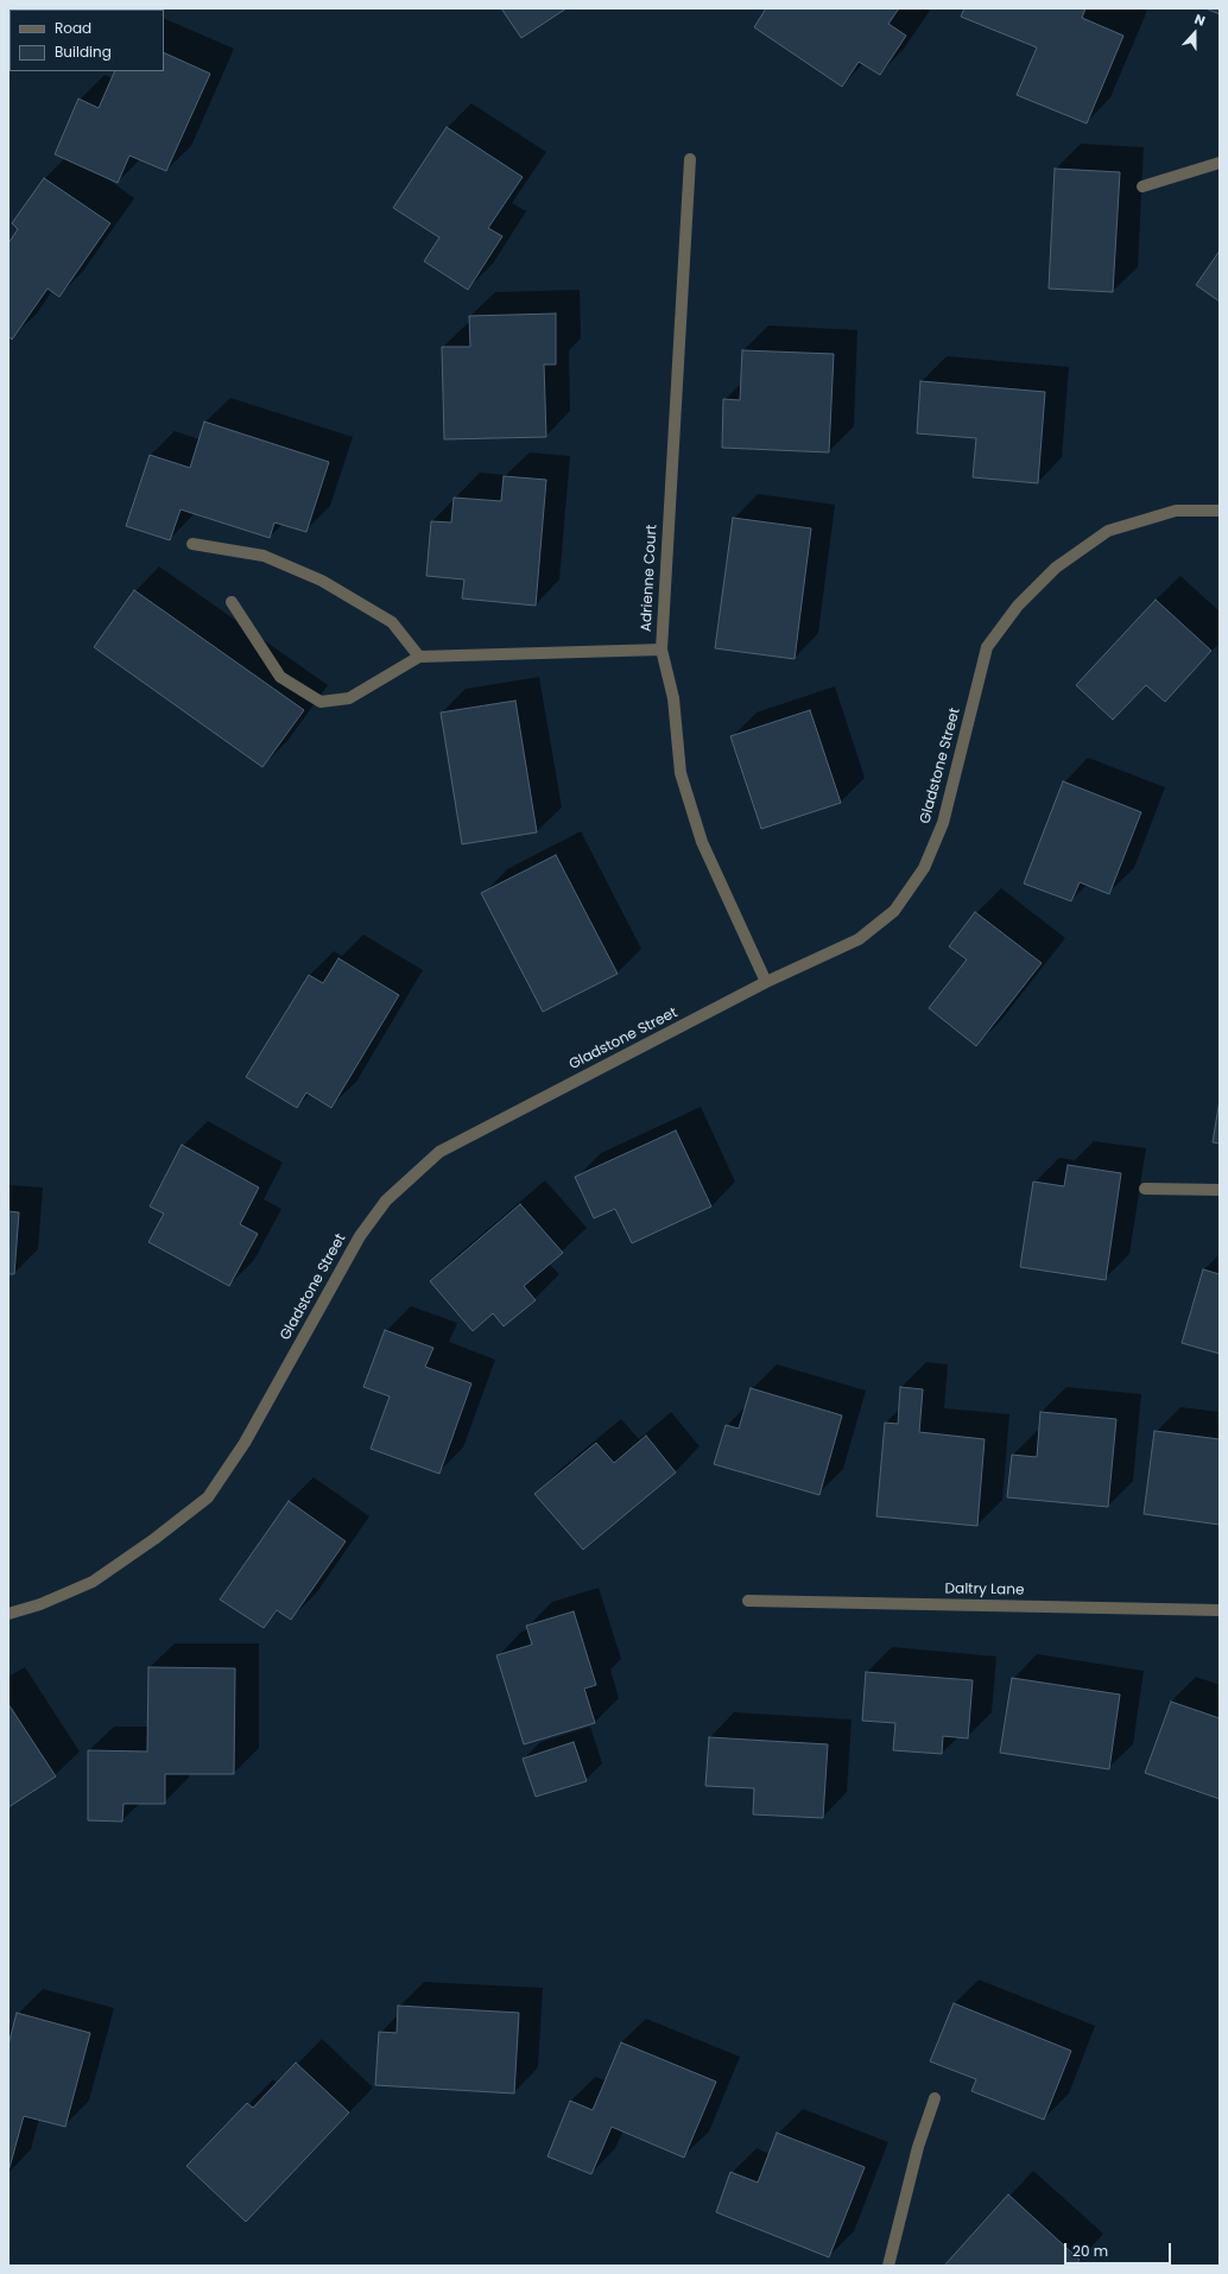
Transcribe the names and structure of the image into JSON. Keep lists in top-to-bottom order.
{
  "streets": {
    "street": ["Adrienne Court", "Gladstone Street", "Daltry Lane"]
  },
  "crossings": [
    ["Adrienne Court", "Gladstone Street"]
  ],
  "legend": ["Road", "Building"],
  "scale_bar": "20 m",
  "north": "top"
}
